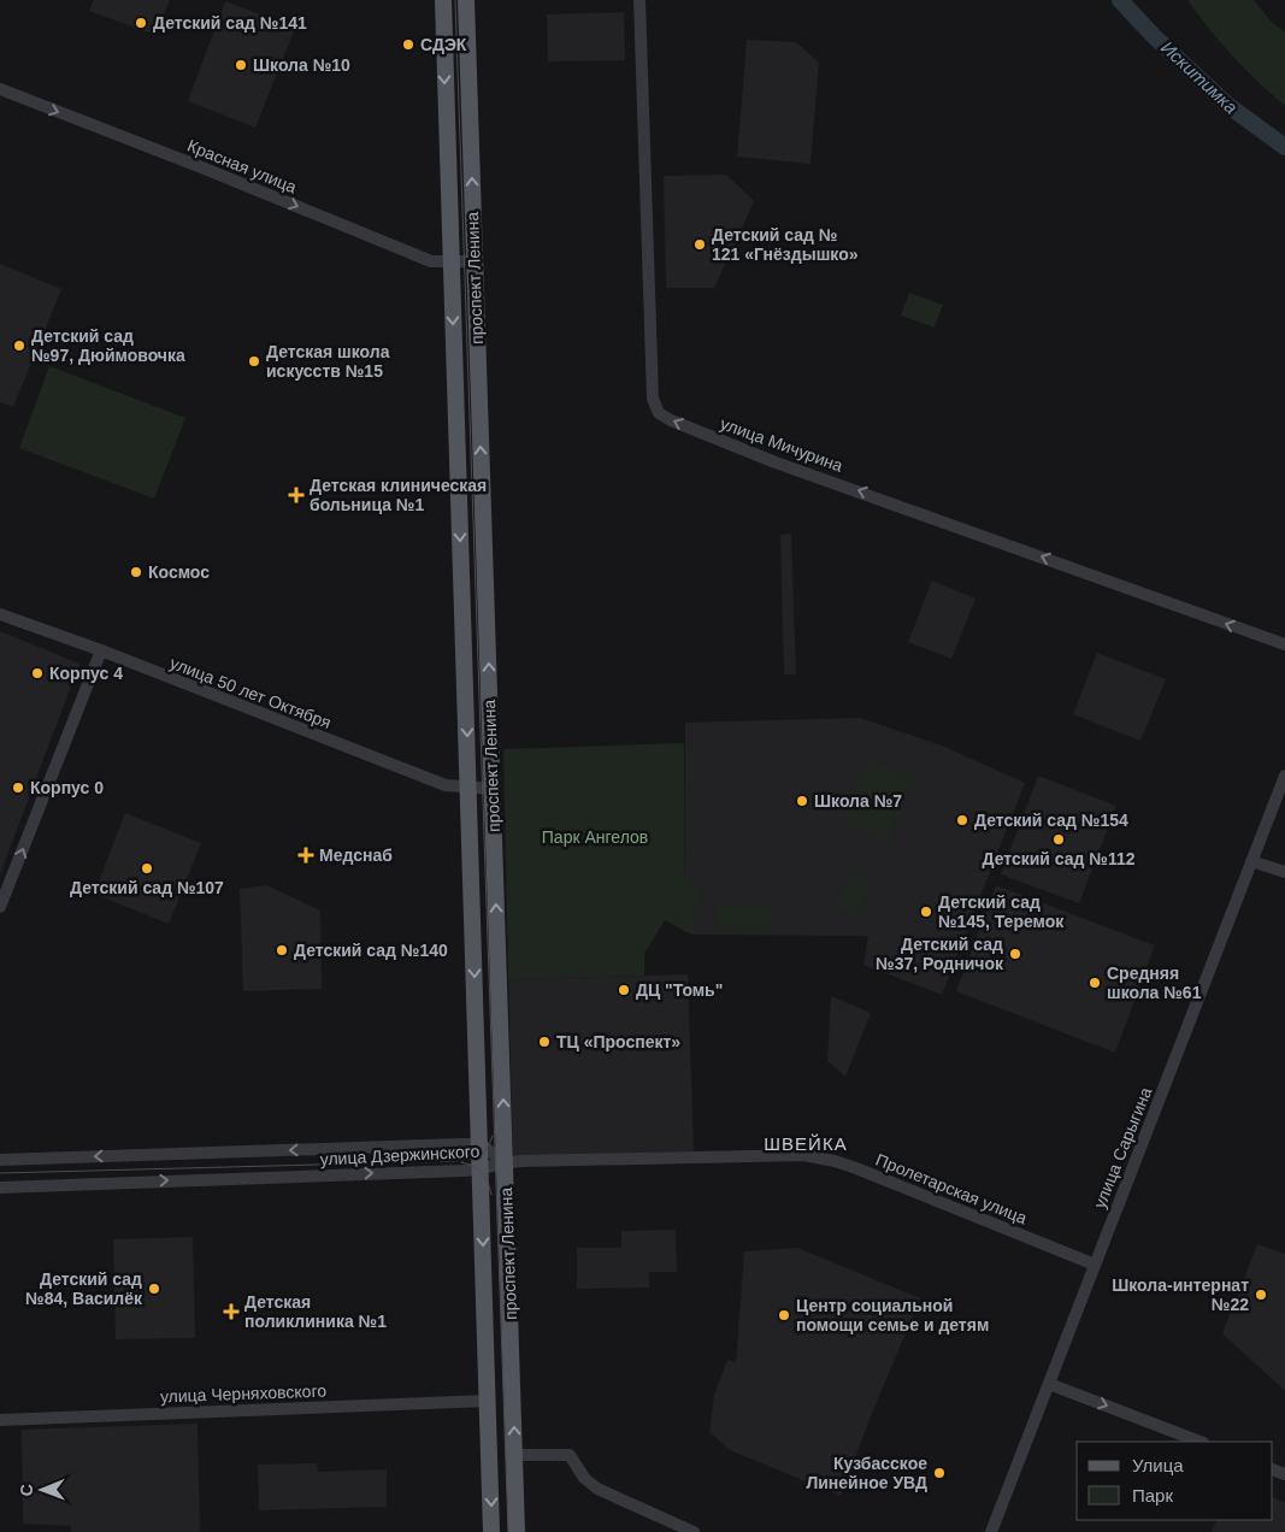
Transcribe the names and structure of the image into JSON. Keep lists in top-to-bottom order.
{
  "streets": {
    "main road": ["проспект Ленина"],
    "street": [
      "Красная улица",
      "улица Мичурина",
      "улица 50 лет Октября",
      "улица Сарыгина",
      "улица Дзержинского",
      "Пролетарская улица",
      "улица Черняховского"
    ]
  },
  "crossings": [
    ["Красная улица", "проспект Ленина"],
    ["проспект Ленина", "улица 50 лет Октября"],
    ["проспект Ленина", "улица Дзержинского"],
    ["проспект Ленина", "Пролетарская улица"],
    ["проспект Ленина", "улица Черняховского"],
    ["улица Сарыгина", "Пролетарская улица"],
    ["улица Дзержинского", "Пролетарская улица"]
  ],
  "one_way": ["Красная улица", "улица Мичурина"],
  "districts": ["ШВЕЙКА"],
  "water": ["Искитимка"],
  "parks": ["Парк Ангелов"],
  "places": {
    "other": [
      "Детский сад №141",
      "СДЭК",
      "Школа №10",
      "Детский сад № 121 «Гнёздышко»",
      "Детский сад №97, Дюймовочка",
      "Детская школа искусств №15",
      "Космос",
      "Корпус 4",
      "Корпус 0",
      "Школа №7",
      "Детский сад №154",
      "Детский сад №112",
      "Детский сад №107",
      "Детский сад №145, Теремок",
      "Детский сад №140",
      "Детский сад №37, Родничок",
      "Средняя школа №61",
      "ДЦ \"Томь\"",
      "ТЦ «Проспект»",
      "Детский сад №84, Василёк",
      "Школа-интернат №22",
      "Центр социальной помощи семье и детям",
      "Кузбасское Линейное УВД"
    ],
    "health": ["Детская клиническая больница №1", "Медснаб", "Детская поликлиника №1"]
  },
  "legend": ["Улица", "Парк"],
  "north": "left"
}
